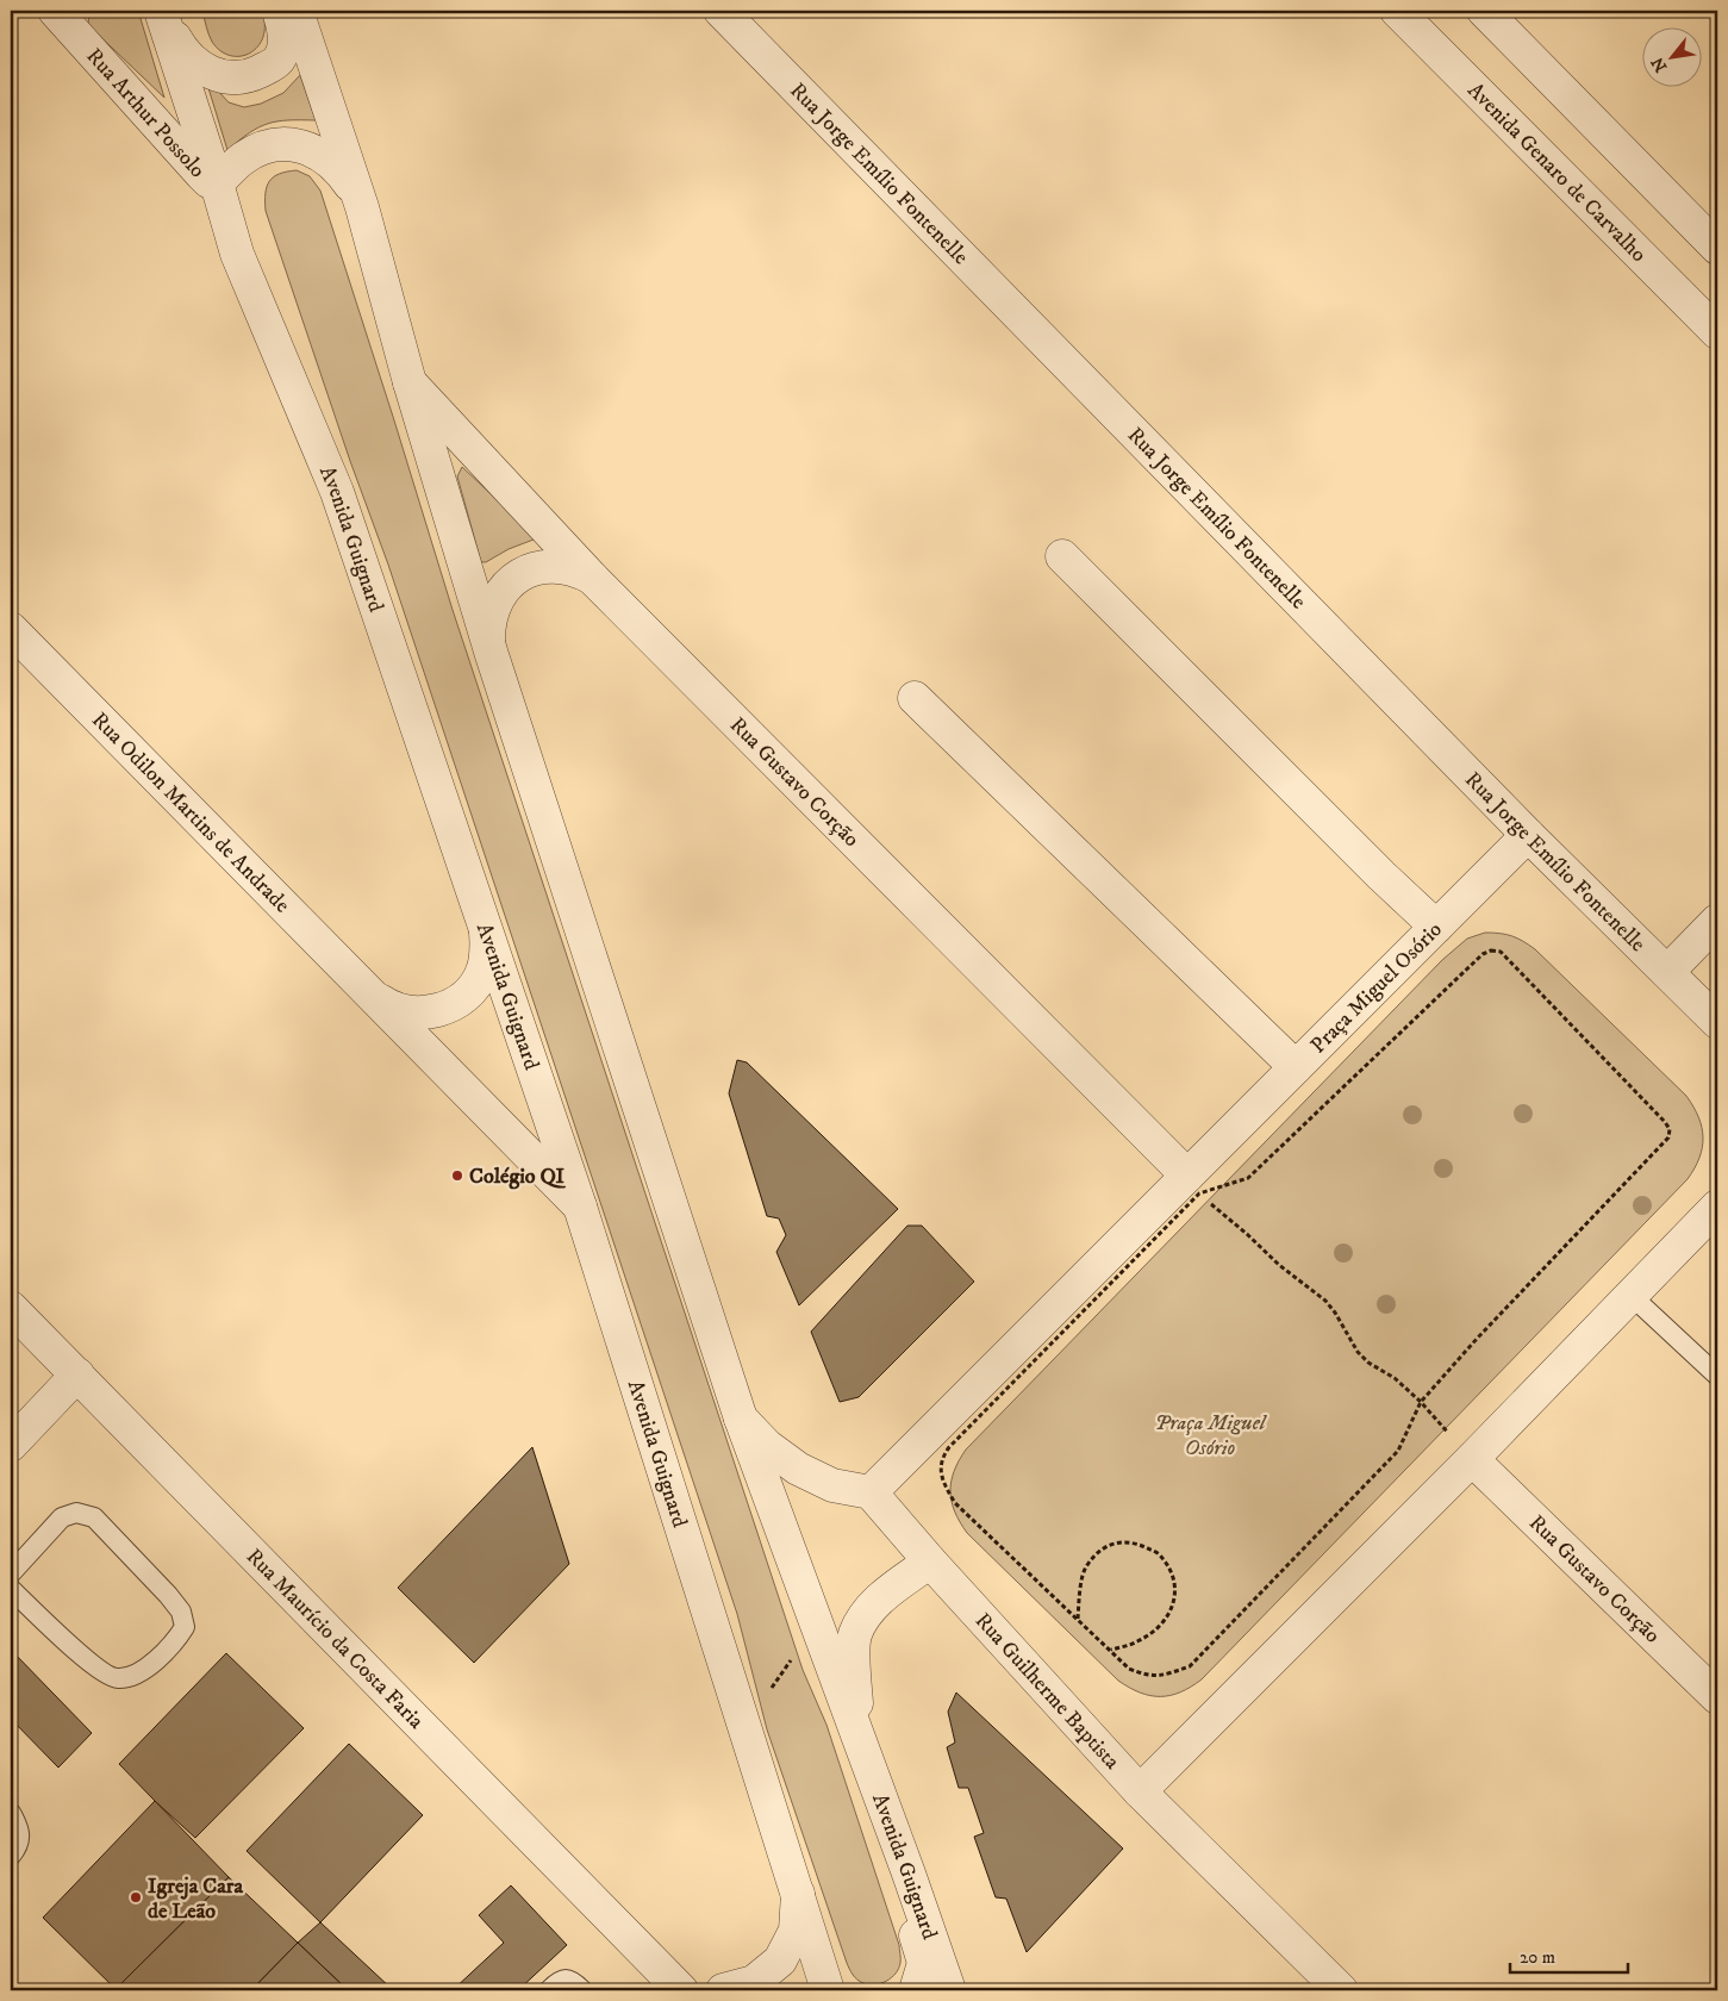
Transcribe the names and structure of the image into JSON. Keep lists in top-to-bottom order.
{
  "streets": {
    "street": [
      "Rua Arthur Possolo",
      "Avenida Genaro de Carvalho",
      "Rua Jorge Emílio Fontenelle",
      "Avenida Guignard",
      "Rua Gustavo Corção",
      "Rua Odilon Martins de Andrade",
      "Praça Miguel Osório",
      "Rua Maurício da Costa Faria",
      "Rua Guilherme Baptista"
    ]
  },
  "crossings": [
    ["Rua Arthur Possolo", "Avenida Guignard"],
    ["Rua Jorge Emílio Fontenelle", "Praça Miguel Osório"],
    ["Avenida Guignard", "Rua Gustavo Corção"],
    ["Avenida Guignard", "Rua Odilon Martins de Andrade"],
    ["Rua Gustavo Corção", "Praça Miguel Osório"],
    ["Praça Miguel Osório", "Rua Guilherme Baptista"]
  ],
  "parks": ["Praça Miguel Osório"],
  "places": ["Colégio QI", "Igreja Cara de Leão"],
  "scale_bar": "20 m",
  "north": "bottom left"
}
